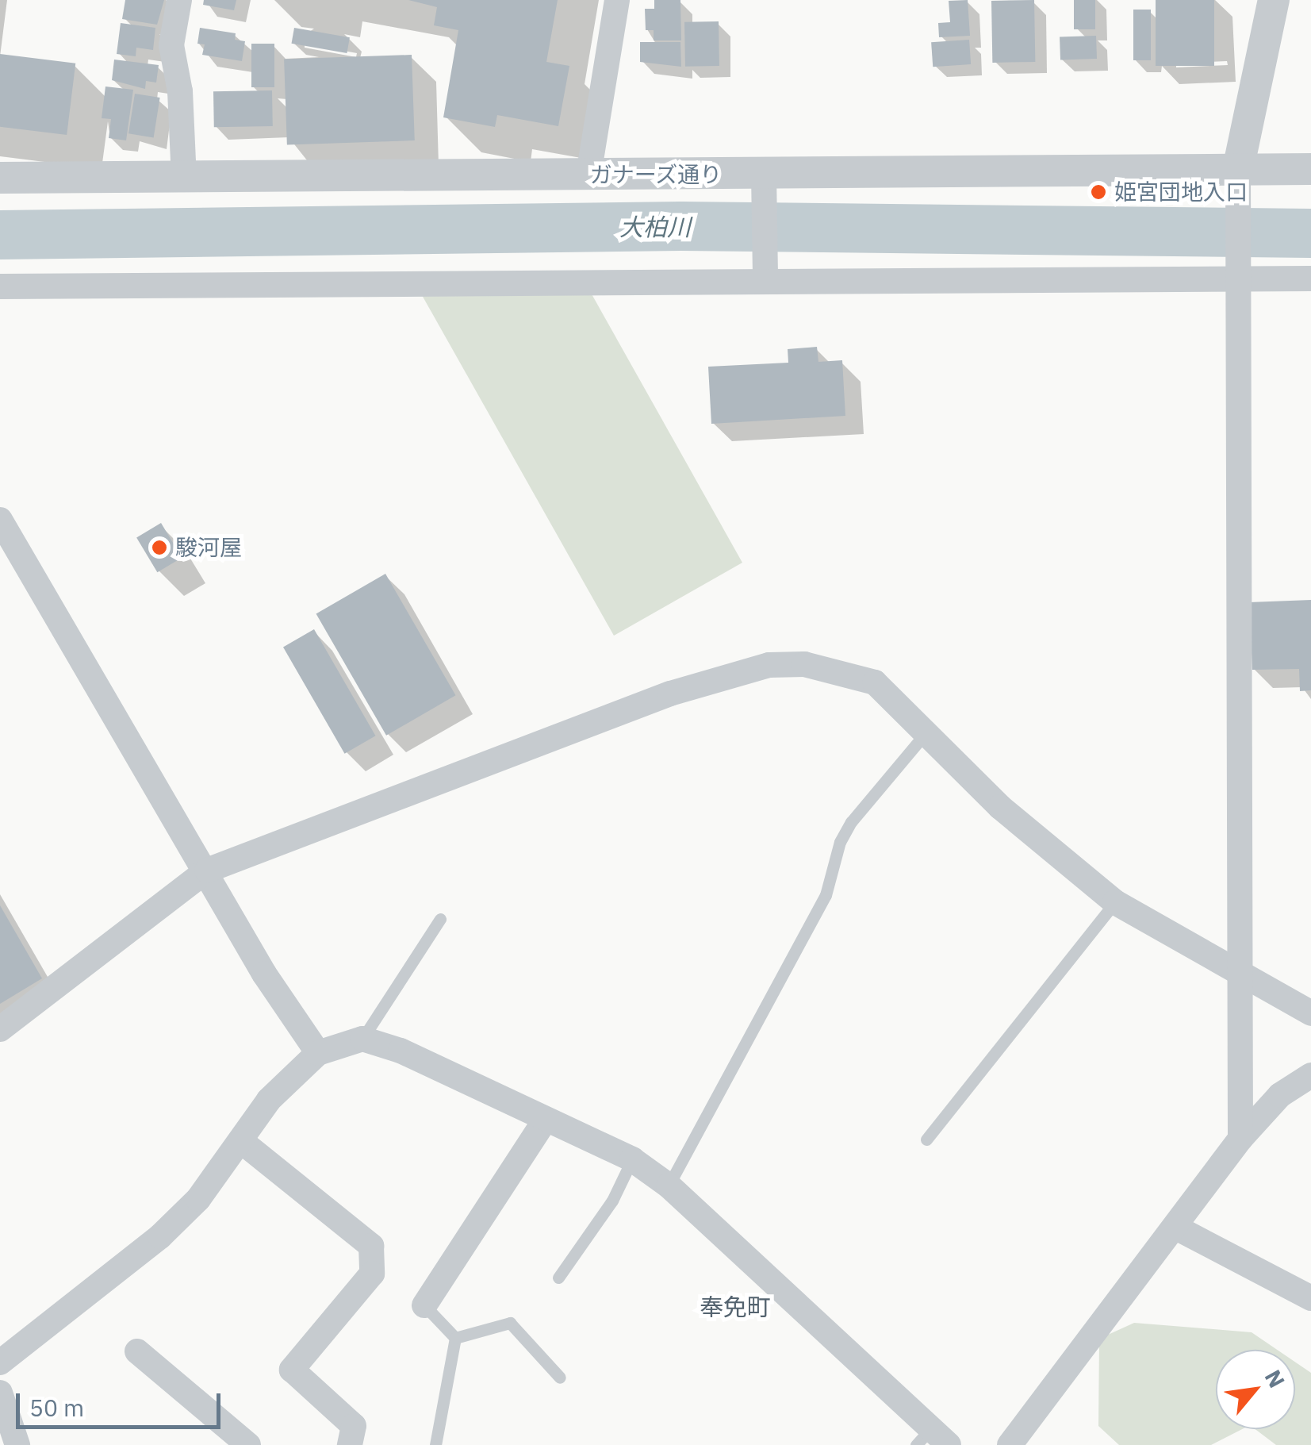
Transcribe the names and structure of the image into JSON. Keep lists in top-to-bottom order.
{
  "streets": {
    "street": ["ガナーズ通り"]
  },
  "districts": ["奉免町"],
  "water": ["大柏川"],
  "places": ["姫宮団地入口", "駿河屋"],
  "scale_bar": "50 m",
  "north": "top right"
}
